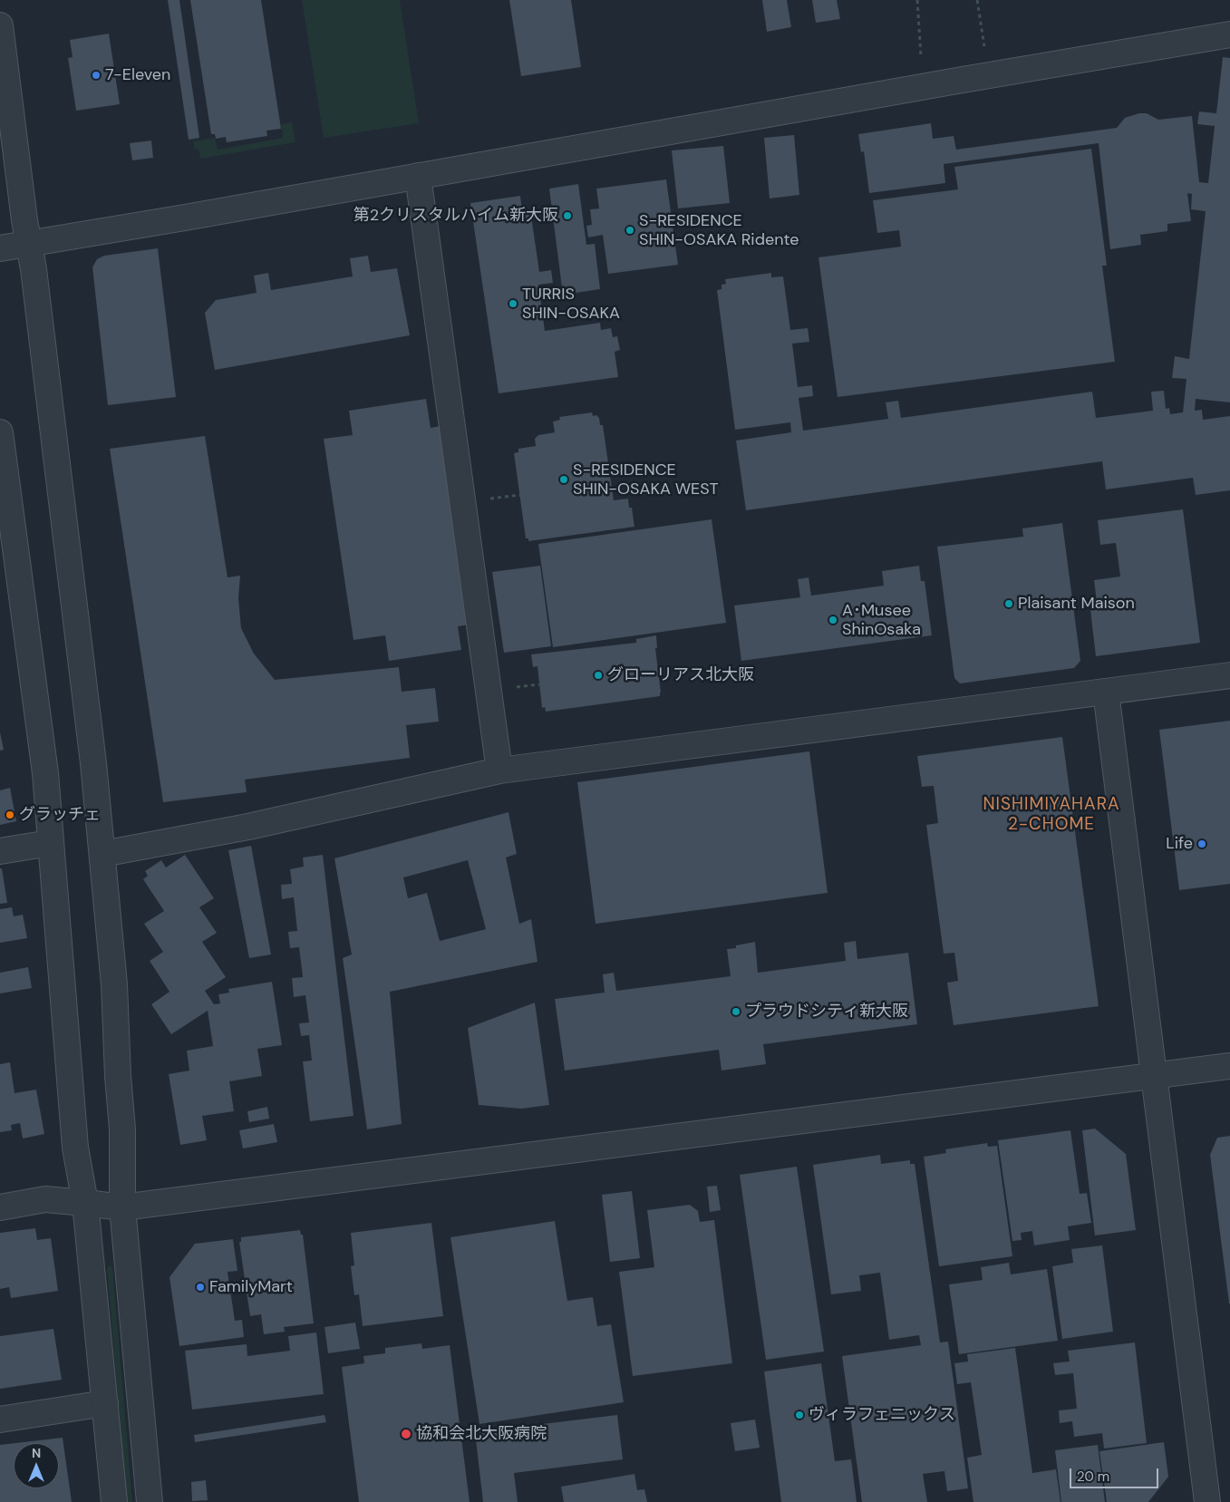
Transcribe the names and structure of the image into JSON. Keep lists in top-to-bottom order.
{
  "districts": ["NISHIMIYAHARA 2-CHOME"],
  "places": [
    "7-Eleven",
    "第2クリスタルハイム新大阪",
    "S-RESIDENCE SHIN-OSAKA Ridente",
    "TURRIS SHIN-OSAKA",
    "S-RESIDENCE SHIN-OSAKA WEST",
    "Plaisant Maison",
    "A･Musee ShinOsaka",
    "グローリアス北大阪",
    "グラッチェ",
    "Life",
    "プラウドシティ新大阪",
    "FamilyMart",
    "ヴィラフェニックス",
    "協和会北大阪病院"
  ],
  "scale_bar": "20 m",
  "north": "top"
}
